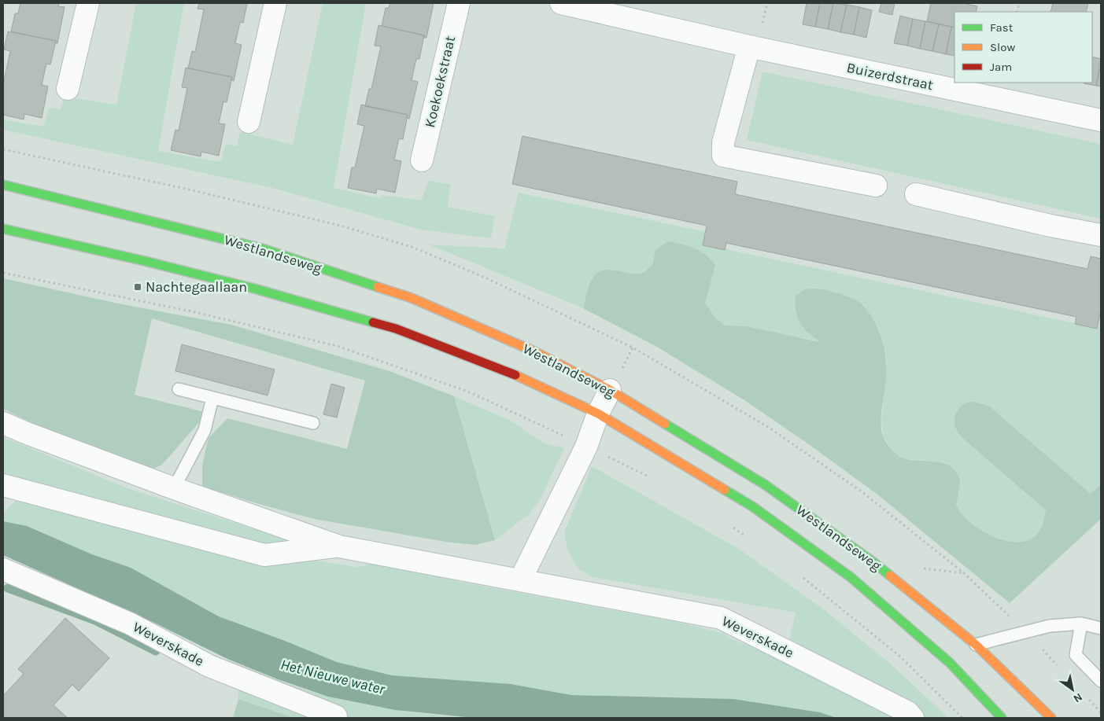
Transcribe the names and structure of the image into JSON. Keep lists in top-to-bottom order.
{
  "streets": {
    "main road": ["Westlandseweg"],
    "street": ["Buizerdstraat", "Koekoekstraat", "Weverskade"]
  },
  "water": ["Het Nieuwe water"],
  "places": {
    "transit": ["Nachtegaallaan"]
  },
  "legend": ["Fast", "Slow", "Jam"],
  "north": "bottom right"
}
